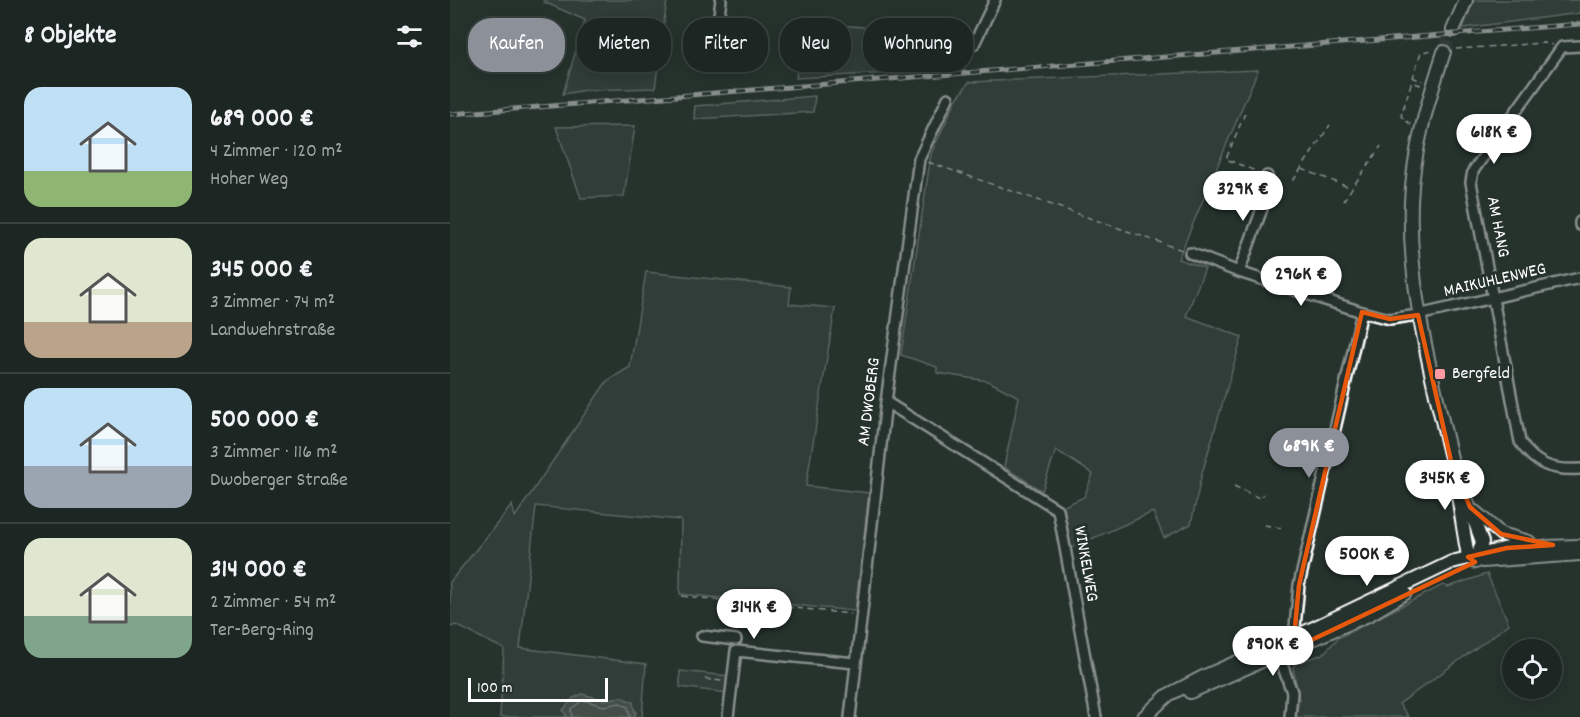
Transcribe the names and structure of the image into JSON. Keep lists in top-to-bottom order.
{
  "streets": {
    "street": [
      "AM HANG",
      "MAIKUHLENWEG",
      "AM DWOBERG",
      "WINKELWEG"
    ]
  },
  "crossings": [
    ["AM HANG", "MAIKUHLENWEG"],
    ["AM DWOBERG", "WINKELWEG"]
  ],
  "places": {
    "transit": ["Bergfeld"]
  },
  "scale_bar": "100 m",
  "page": {
    "heading": "8 Objekte",
    "chip": [
      "Kaufen",
      "Mieten",
      "Filter",
      "Neu",
      "Wohnung"
    ],
    "list": [
      {
        "name": "689 000 €",
        "note": "4 Zimmer · 120 m² · Hoher Weg"
      },
      {
        "name": "345 000 €",
        "note": "3 Zimmer · 74 m² · Landwehrstraße"
      },
      {
        "name": "500 000 €",
        "note": "3 Zimmer · 116 m² · Dwoberger Straße"
      },
      {
        "name": "314 000 €",
        "note": "2 Zimmer · 54 m² · Ter-Berg-Ring"
      }
    ],
    "price": [
      "618K €",
      "329K €",
      "296K €",
      "689K €",
      "345K €",
      "500K €",
      "314K €",
      "890K €"
    ],
    "scale": "100 m"
  }
}
